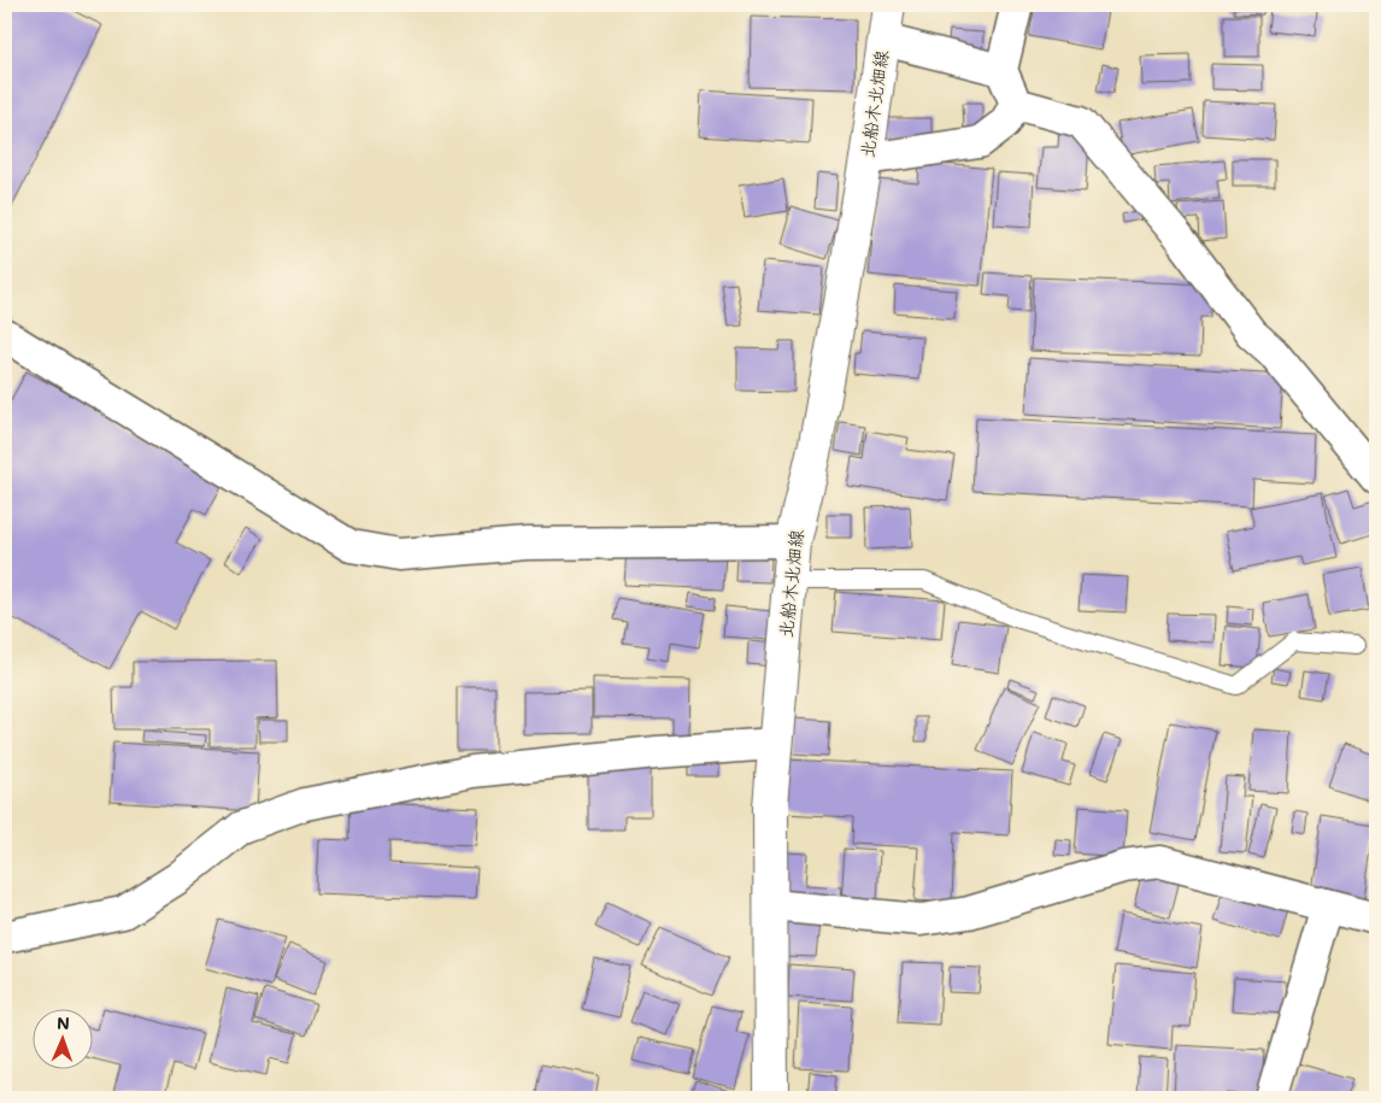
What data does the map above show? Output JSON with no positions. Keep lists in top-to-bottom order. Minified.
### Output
{"streets":{"main road":["北船木北畑線"]},"north":"top"}
